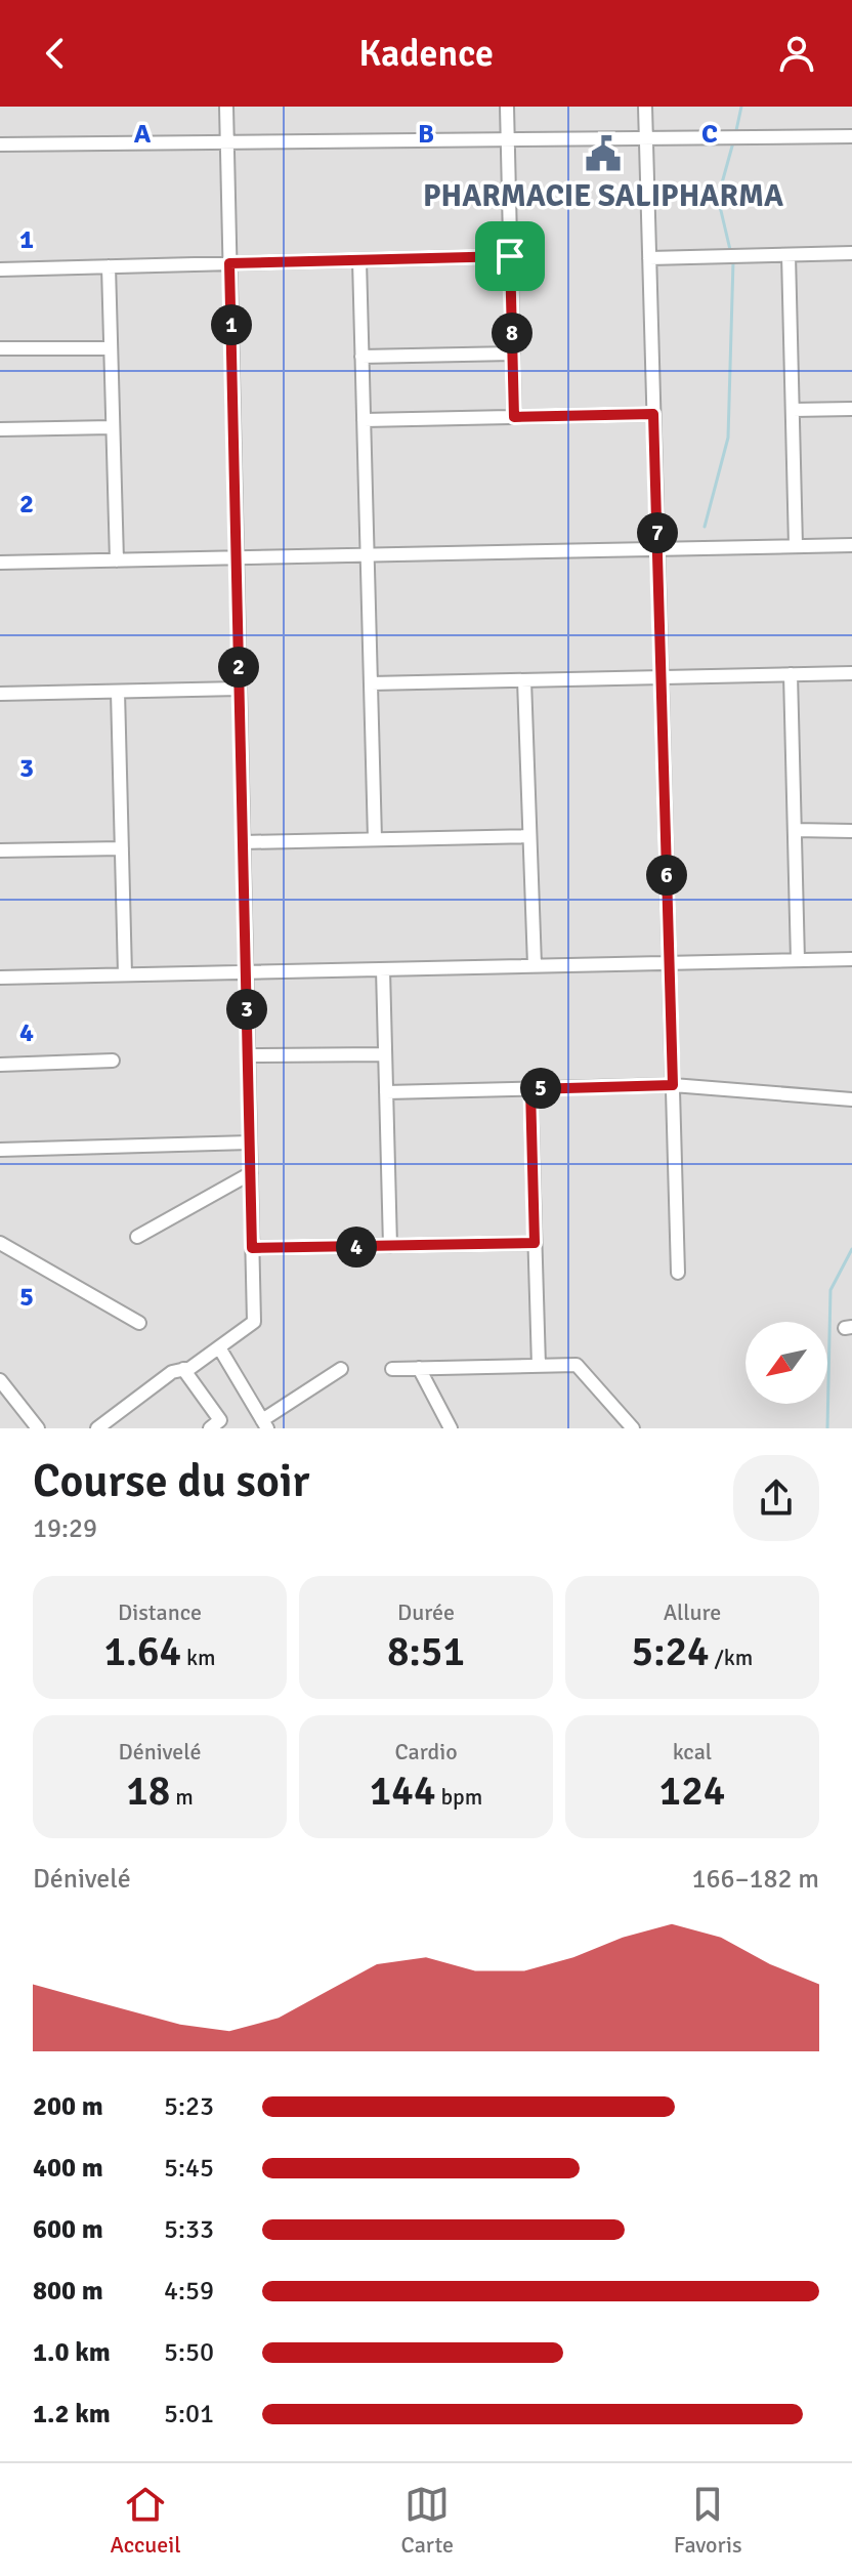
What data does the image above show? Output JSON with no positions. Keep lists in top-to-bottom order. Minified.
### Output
{"places":{"public building":["PHARMACIE SALIPHARMA"]},"north":"bottom left","page":{"header":"Kadence","pins":["1","8","7","2","6","3","5","4"],"heading":["Course du soir","19:29"],"stats":[["Distance","1.64 km"],["Durée","8:51"],["Allure","5:24 /km"],["Dénivelé","18 m"],["Cardio","144 bpm"],["kcal","124"]],"chart":["Dénivelé","166–182 m"],"list":[{"name":"200 m","note":"5:23"},{"name":"400 m","note":"5:45"},{"name":"600 m","note":"5:33"},{"name":"800 m","note":"4:59"},{"name":"1.0 km","note":"5:50"},{"name":"1.2 km","note":"5:01"}],"tabs":["Accueil","Carte","Favoris"]},"grid":{"columns":["A","B","C"],"rows":["1","2","3","4","5"]}}
